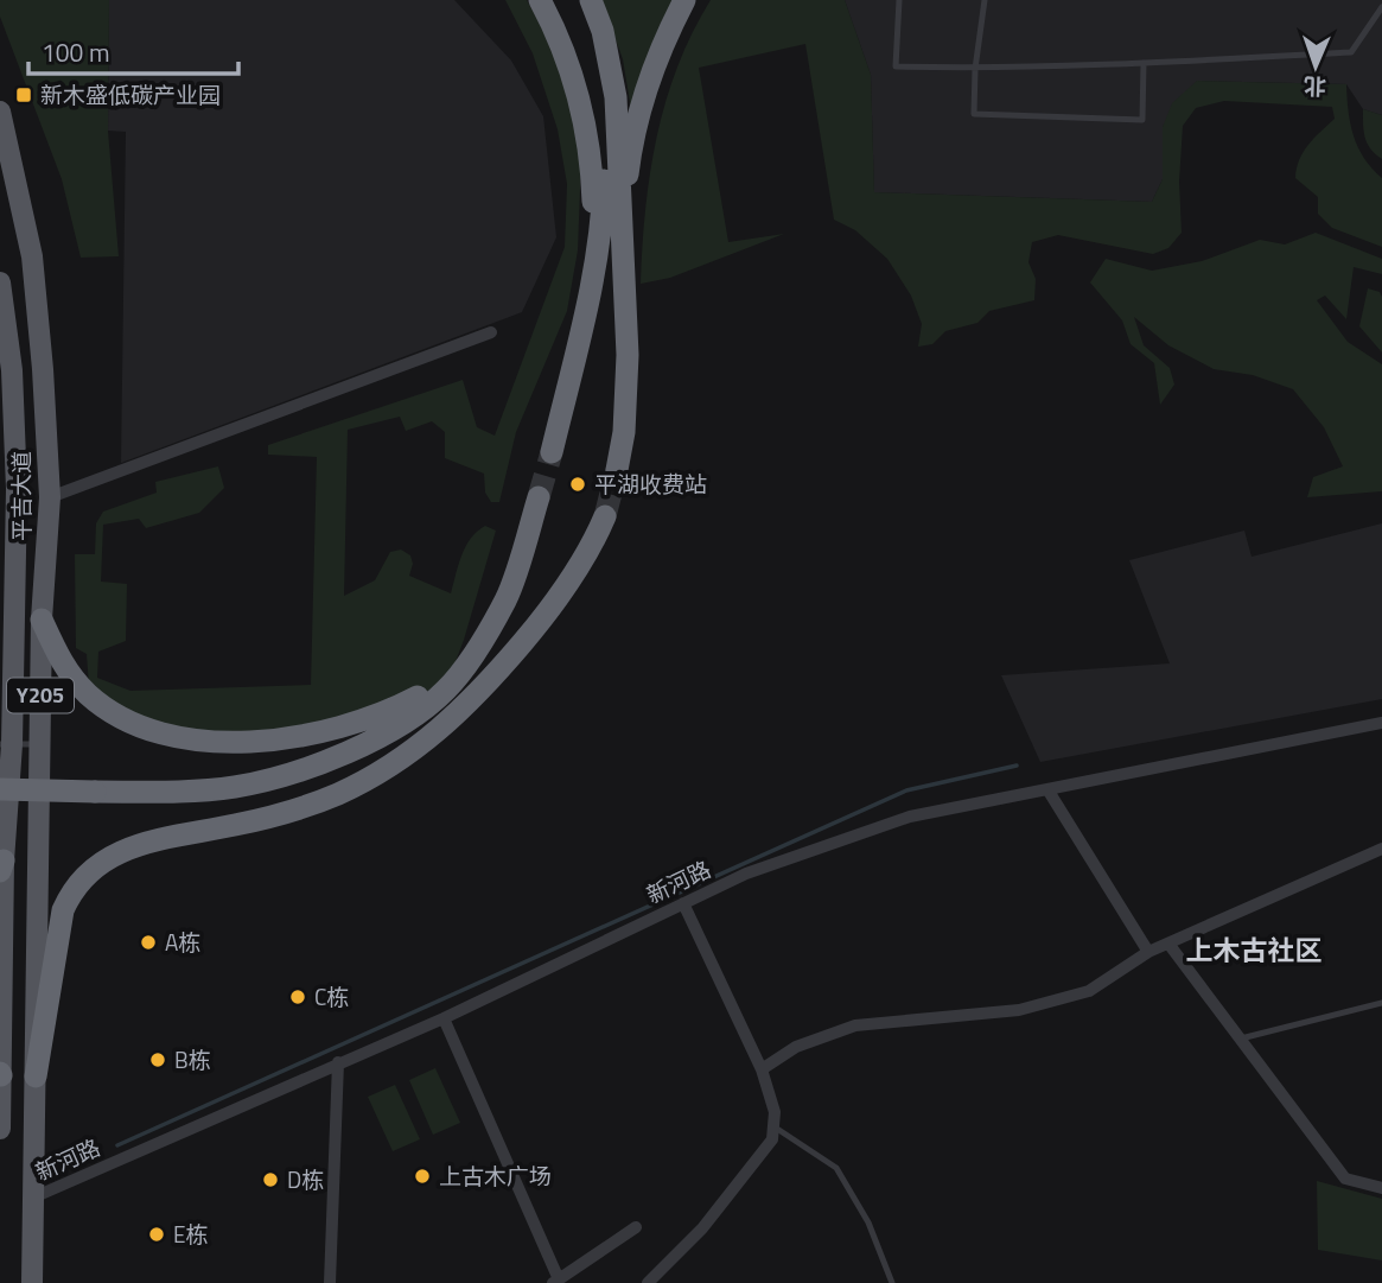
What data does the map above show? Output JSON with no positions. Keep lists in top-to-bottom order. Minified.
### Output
{"streets":{"main road":["平吉大道","Y205"],"street":["新河路"]},"crossings":[["平吉大道","新河路"]],"districts":["上木古社区"],"places":{"transit":["新木盛低碳产业园"],"other":["平湖收费站","A栋","C栋","B栋","上古木广场","D栋","E栋"]},"scale_bar":"100 m","north":"bottom"}
